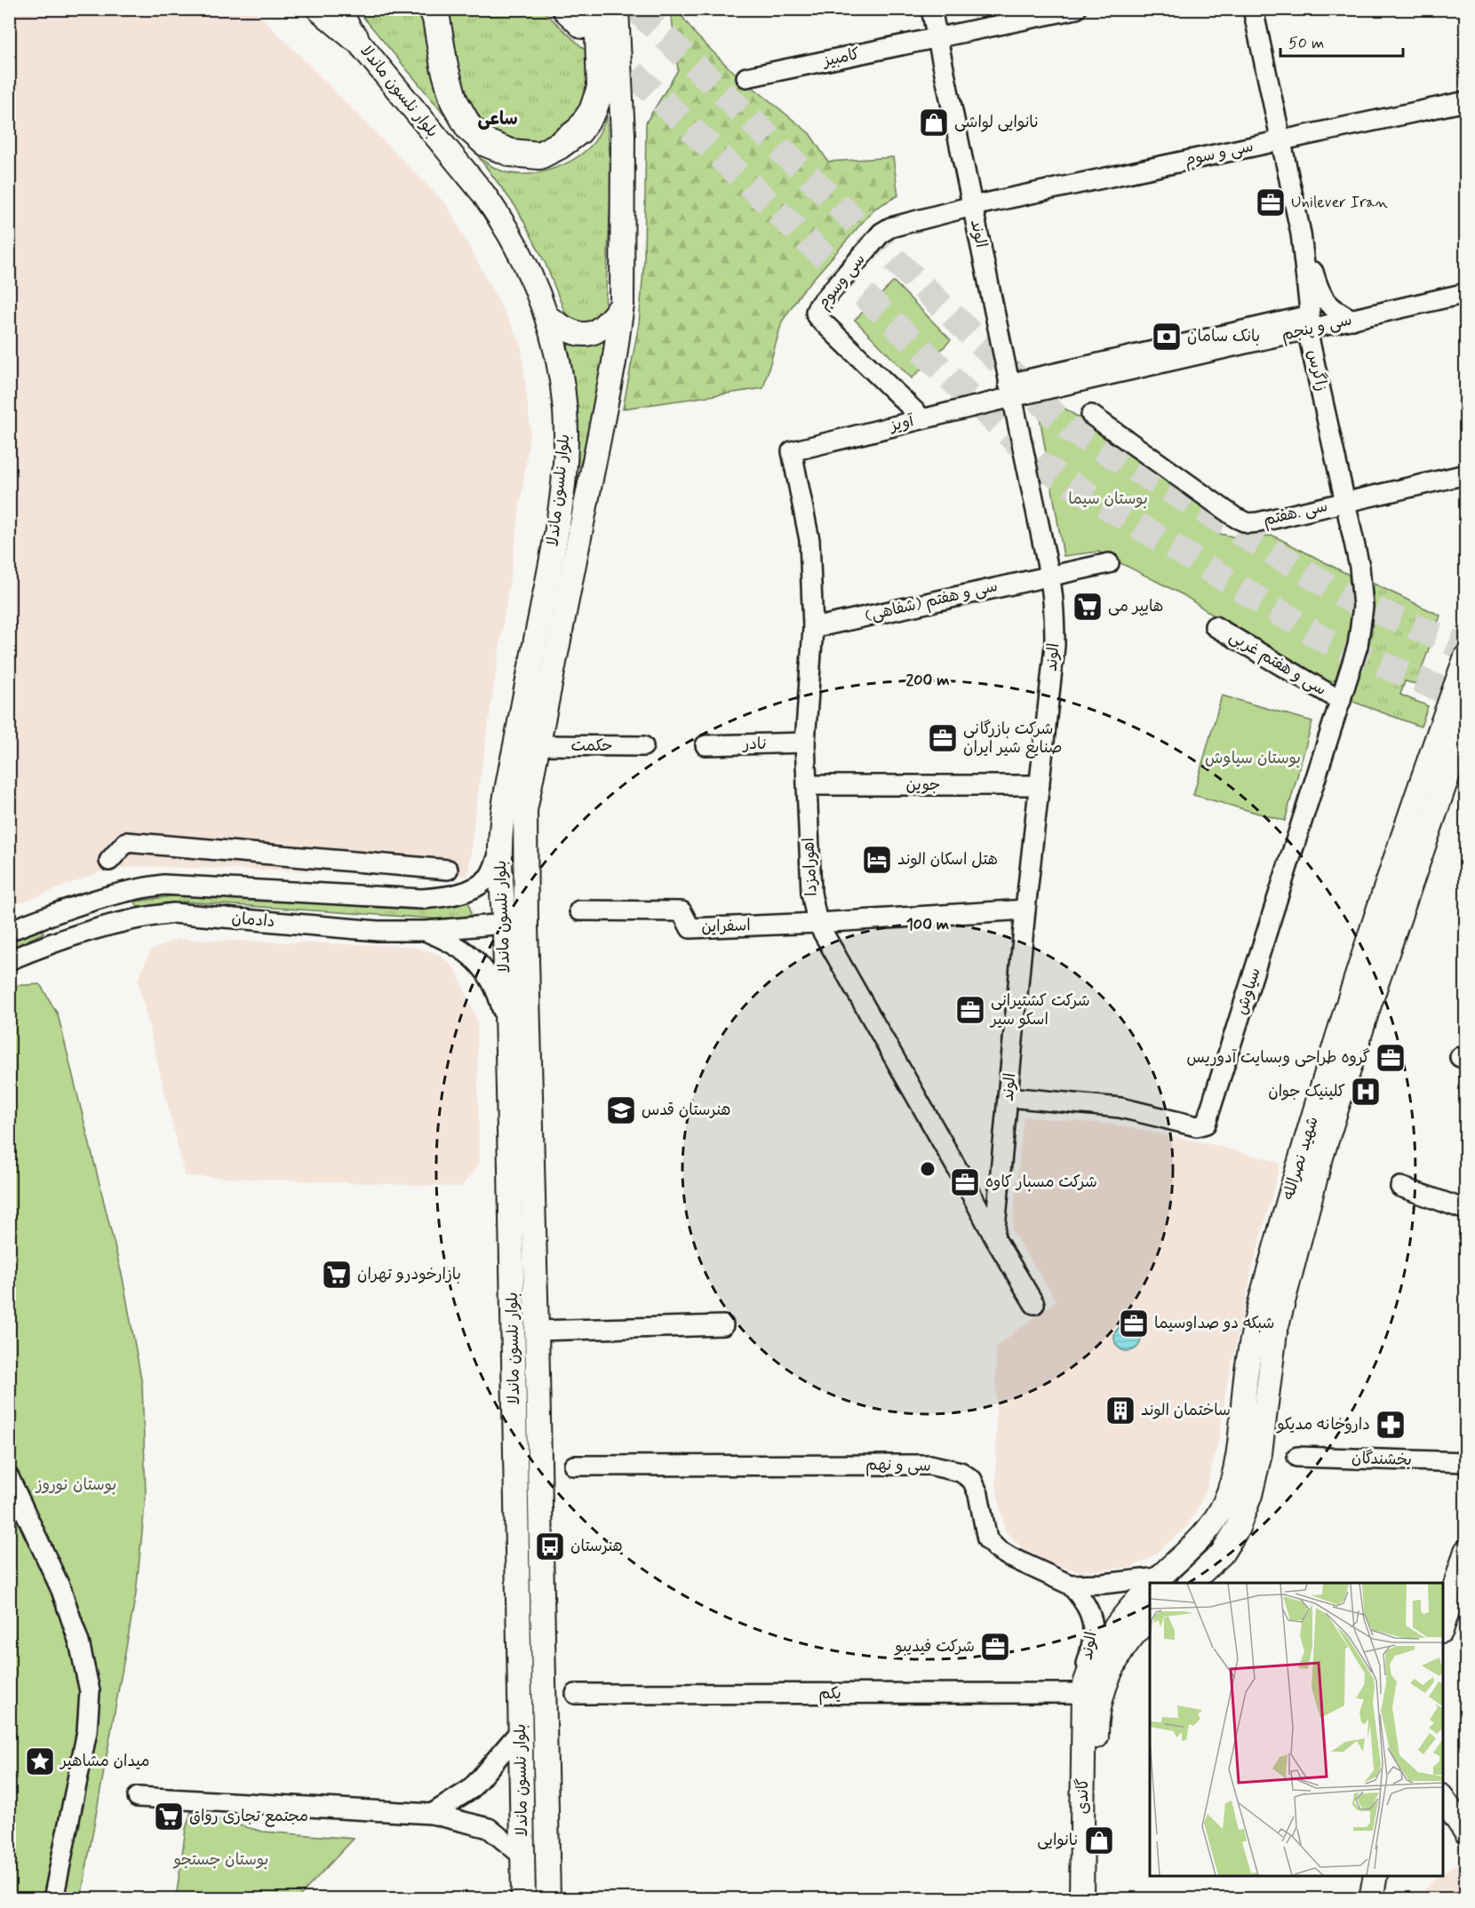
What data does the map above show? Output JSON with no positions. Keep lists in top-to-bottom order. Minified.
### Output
{"streets":{"main road":["بلوار نلسون ماندلا","شهید نصرالله","گاندی"],"street":["کامبیز","سی و سوم","الوند","سی وسوم","سی و پنجم","زاگرس","آویز","سی .هفتم","سی و هفتم (شفاهی)","سی و هفتم غربی","نادر","حکمت","جوین","اهورامزدا","دادمان","اسفراین","سیاوش","بخشندگان","سی و نهم","یکم"]},"crossings":[["کامبیز","الوند"],["بلوار نلسون ماندلا","حکمت"],["بلوار نلسون ماندلا","دادمان"],["سی و سوم","الوند"],["سی و سوم","سی وسوم"],["سی و سوم","زاگرس"],["الوند","سی وسوم"],["الوند","سی و پنجم"],["الوند","آویز"],["الوند","سی و هفتم (شفاهی)"],["الوند","جوین"],["الوند","اهورامزدا"],["الوند","سیاوش"],["الوند","شهید نصرالله"],["الوند","سی و نهم"],["الوند","یکم"],["الوند","گاندی"],["سی وسوم","آویز"],["سی و پنجم","زاگرس"],["سی و پنجم","آویز"],["زاگرس","سی .هفتم"],["زاگرس","سیاوش"],["آویز","اهورامزدا"],["سی و هفتم (شفاهی)","اهورامزدا"],["سی و هفتم غربی","سیاوش"],["نادر","اهورامزدا"],["جوین","اهورامزدا"],["اهورامزدا","اسفراین"],["شهید نصرالله","سی و نهم"],["شهید نصرالله","یکم"],["شهید نصرالله","گاندی"],["یکم","گاندی"]],"districts":["ساعی"],"parks":["بوستان سیما","بوستان سیاوش","بوستان نوروز","بوستان جستجو"],"places":{"shop":["نانوایی لواشی","نانوایی"],"office":["Unilever Iran","شرکت بازرگانی صنایع شیر ایران","شرکت کشتیرانی اسکو سیر","گروه طراحی وبسایت آدوریس","شرکت مسبار کاوه","شبکه دو صداوسیما","شرکت فیدیبو"],"bank":["بانک سامان"],"supermarket":["هایپر می","بازارخودرو تهران","مجتمع تجاری رواق"],"hotel":["هتل اسکان الوند"],"hospital":["کلینیک جوان"],"school or university":["هنرستان قدس"],"building":["ساختمان الوند"],"pharmacy":["داروخانه مدیکو"],"bus stop":["هنرستان"],"place":["میدان مشاهیر"]},"scale_bar":"50 m","rings":["200 m","100 m"]}
